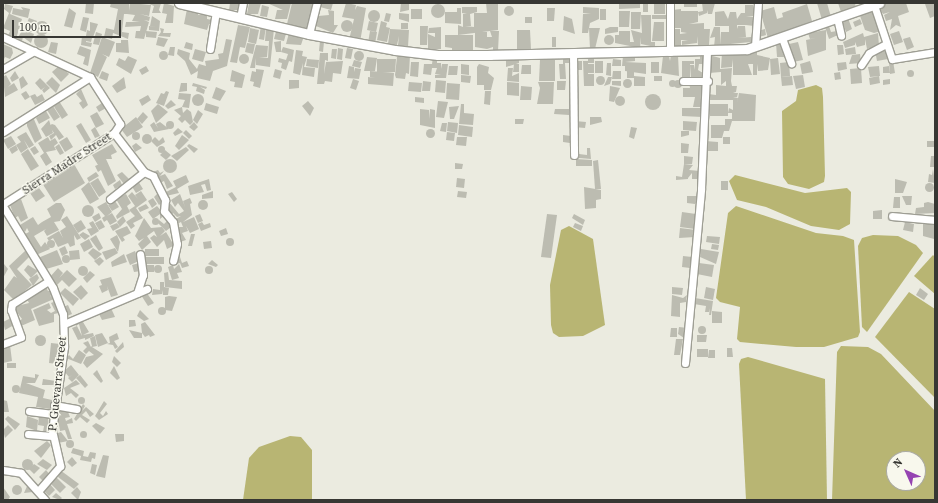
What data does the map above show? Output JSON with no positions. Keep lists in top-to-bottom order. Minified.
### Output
{"streets":{"street":["Sierra Madre Street","P. Guevarra Street"]},"crossings":[["Sierra Madre Street","P. Guevarra Street"]],"scale_bar":"100 m","north":"top left"}
